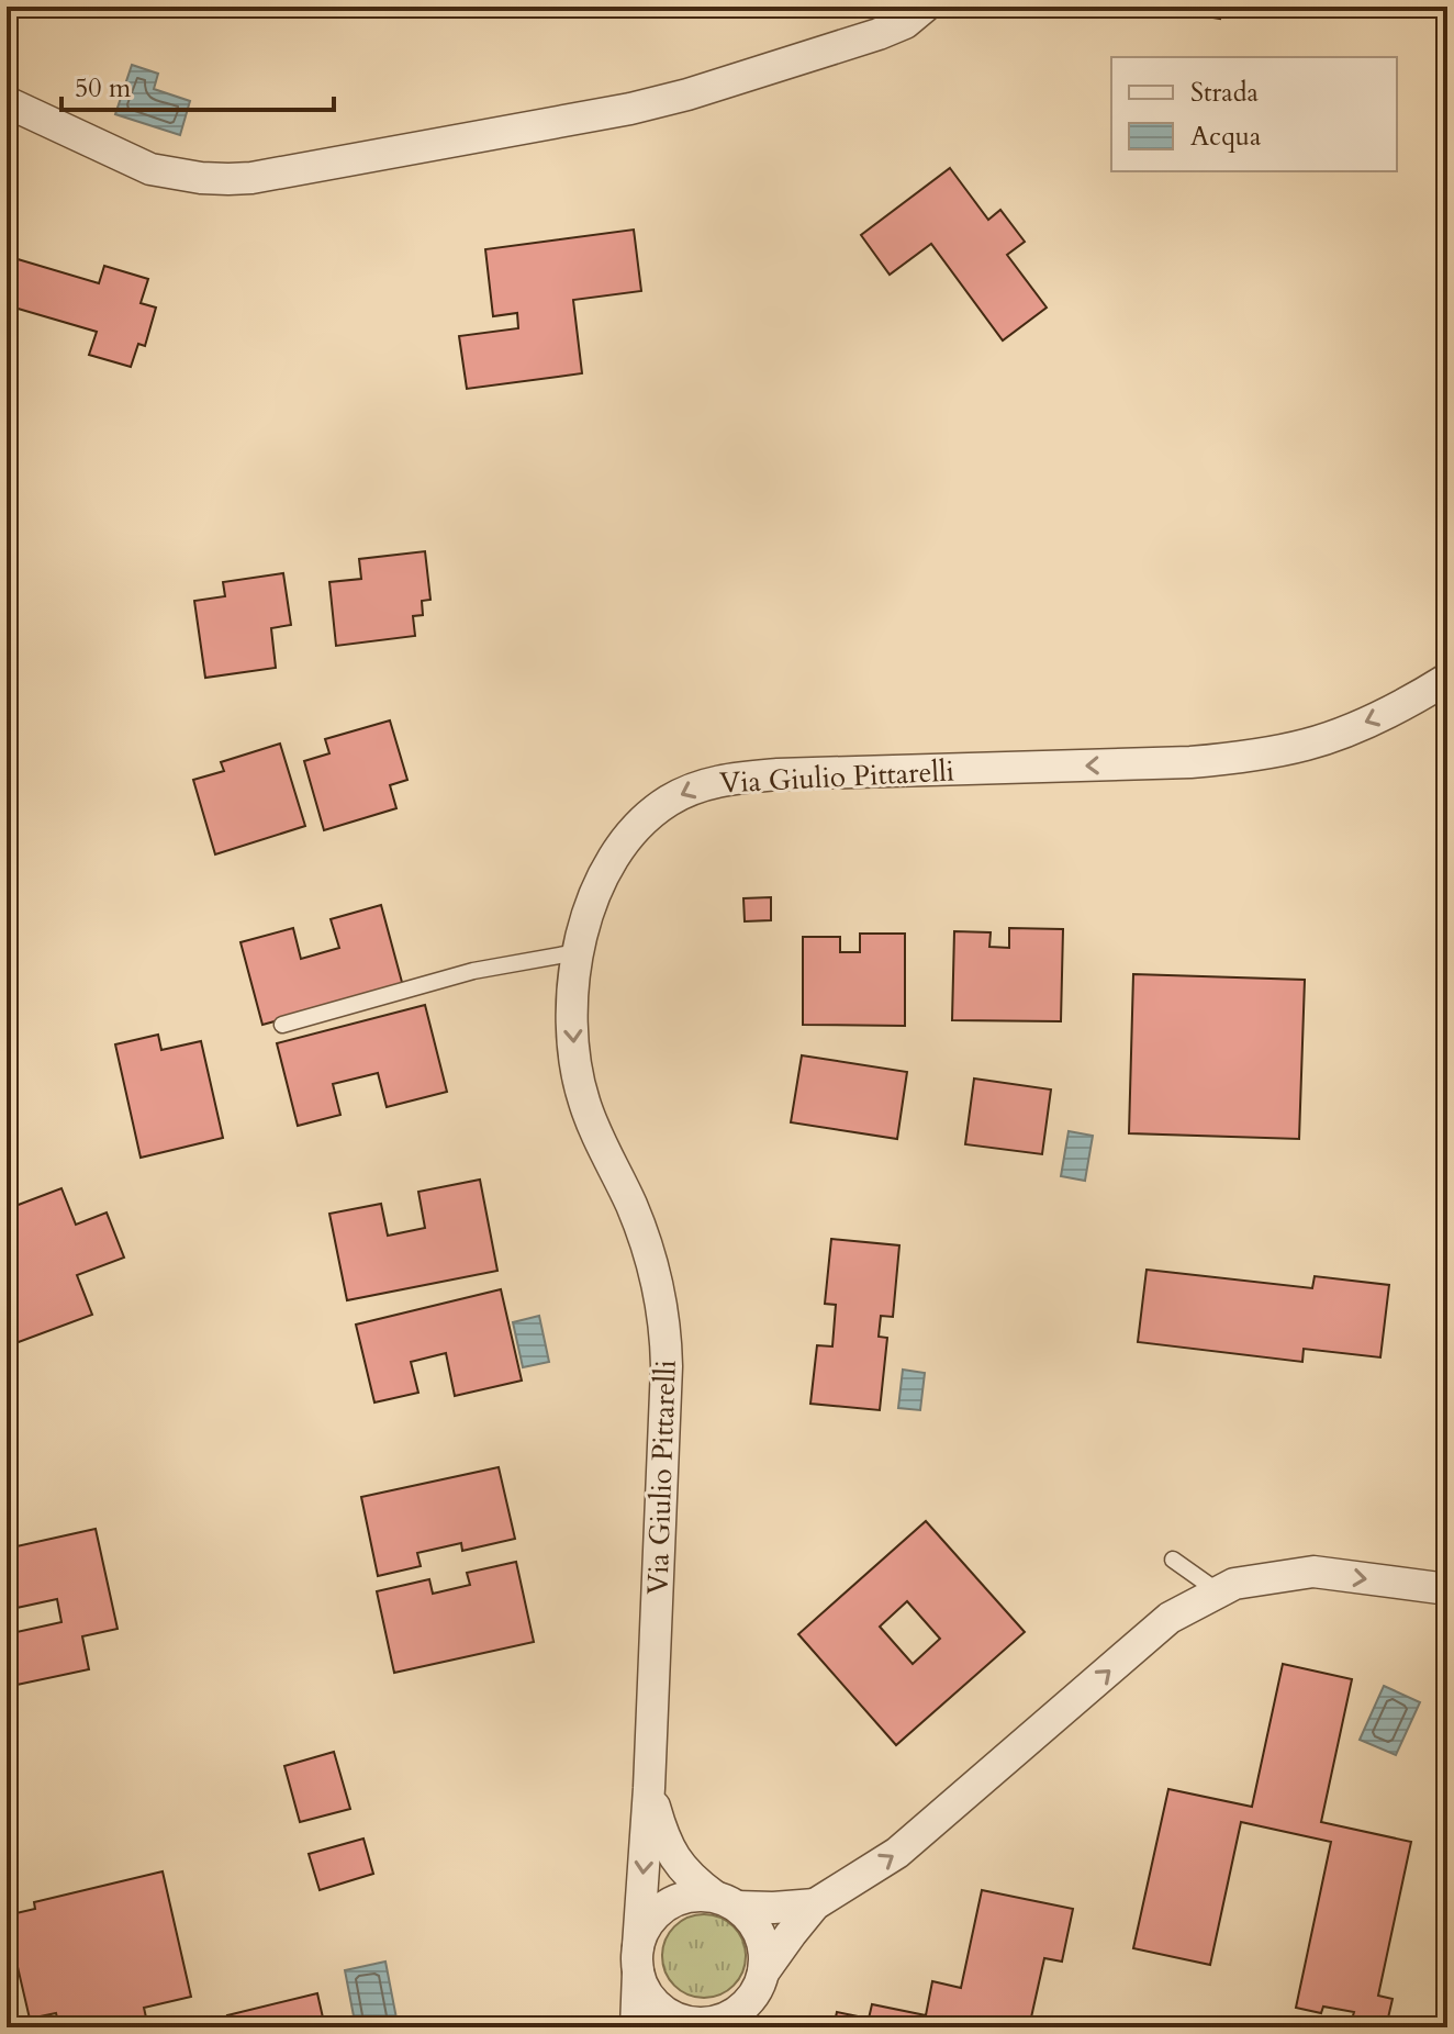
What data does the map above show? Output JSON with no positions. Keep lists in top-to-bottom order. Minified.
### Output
{"streets":{"street":["Via Giulio Pittarelli"]},"legend":["Strada","Acqua"],"scale_bar":"50 m"}
